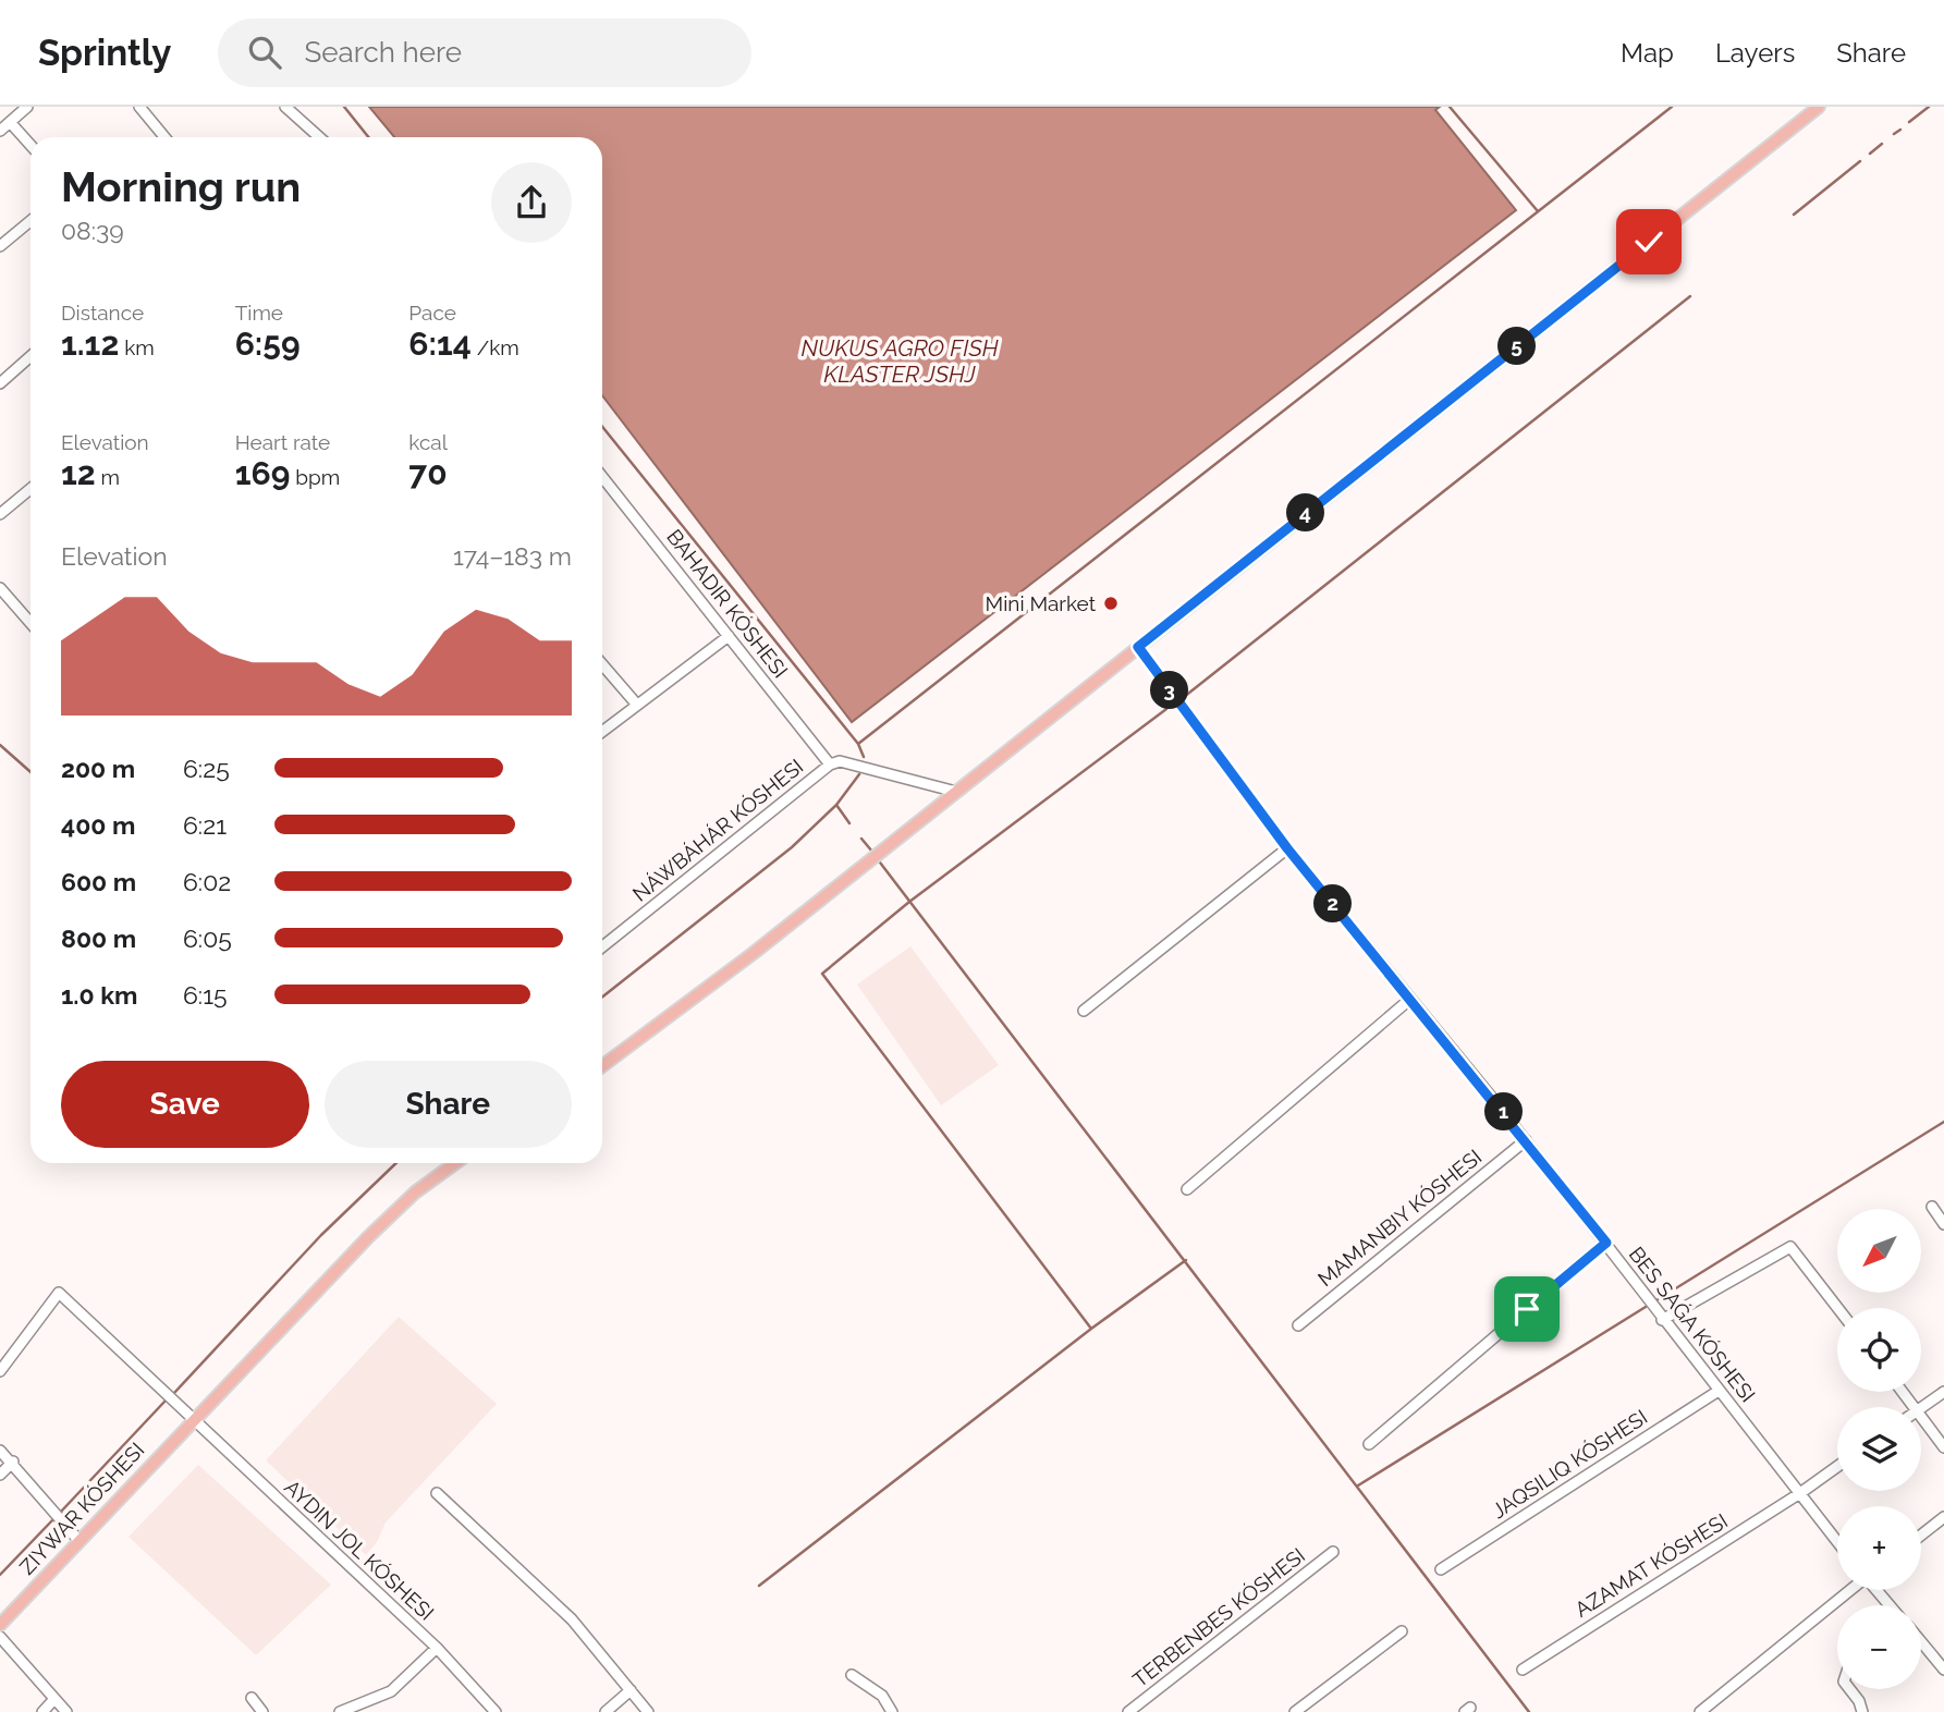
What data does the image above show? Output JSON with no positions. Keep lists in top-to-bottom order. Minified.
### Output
{"streets":{"main road":["ZIYWAR KÓSHESI"],"street":["NÁWBÁHÁR KÓSHESI","MAMANBIY KÓSHESI","BES SAǴA KÓSHESI","AZAMAT KÓSHESI","TERBENBES KÓSHESI"]},"crossings":[["MAMANBIY KÓSHESI","BES SAǴA KÓSHESI"],["BES SAǴA KÓSHESI","AZAMAT KÓSHESI"]],"water":["NUKUS AGRO FISH KLASTER JSHJ"],"places":["Mini Market"],"north":"bottom left","page":{"header":"Sprintly","search":"Search here","nav":["Map","Layers","Share"],"heading":["Morning run","08:39"],"stats":[["Distance","1.12 km"],["Time","6:59"],["Pace","6:14 /km"],["Elevation","12 m"],["Heart rate","169 bpm"],["kcal","70"]],"pins":["5","4","3","2","1"],"chart":["Elevation","174–183 m"],"list":[{"name":"200 m","note":"6:25"},{"name":"400 m","note":"6:21"},{"name":"600 m","note":"6:02"},{"name":"800 m","note":"6:05"},{"name":"1.0 km","note":"6:15"}],"buttons":["Save","Share"],"map_buttons":["+","−"]}}
